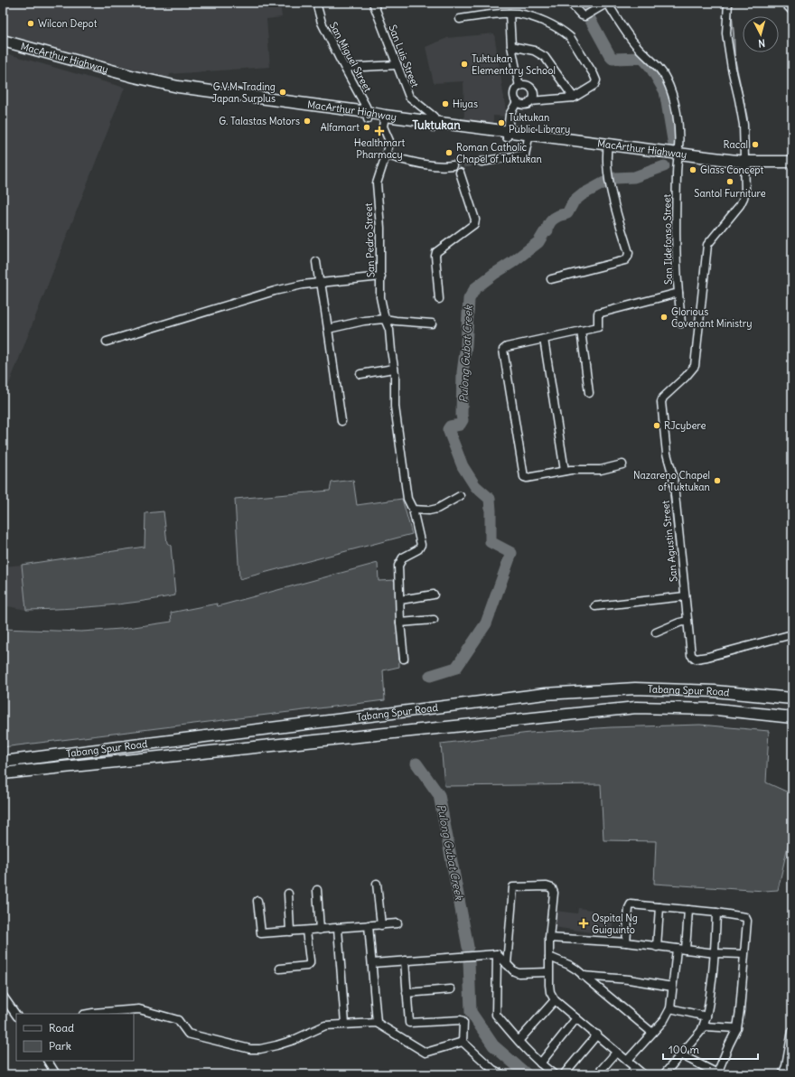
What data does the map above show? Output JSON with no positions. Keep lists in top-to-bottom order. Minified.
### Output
{"streets":{"highway":["MacArthur Highway","Tabang Spur Road"],"street":["San Luis Street","San Miguel Street","San Ildefonso Street","San Pedro Street","San Agustin Street"]},"crossings":[["San Luis Street","MacArthur Highway"],["San Miguel Street","MacArthur Highway"],["MacArthur Highway","San Ildefonso Street"],["MacArthur Highway","San Pedro Street"],["MacArthur Highway","San Agustin Street"]],"districts":["Tuktukan"],"water":["Pulong Gubat Creek"],"places":{"other":["Wilcon Depot","Tuktukan Elementary School","G.V.M. Trading Japan Surplus","Hiyas","G. Talastas Motors","Tuktukan Public Library","Alfamart","Racal","Roman Catholic Chapel of Tuktukan","Glass Concept","Santol Furniture","Glorious Covenant Ministry","RJcybere","Nazareno Chapel of Tuktukan"],"health":["Healthmart Pharmacy","Ospital Ng Guiguinto"]},"legend":["Road","Park"],"scale_bar":"100 m","north":"bottom"}
